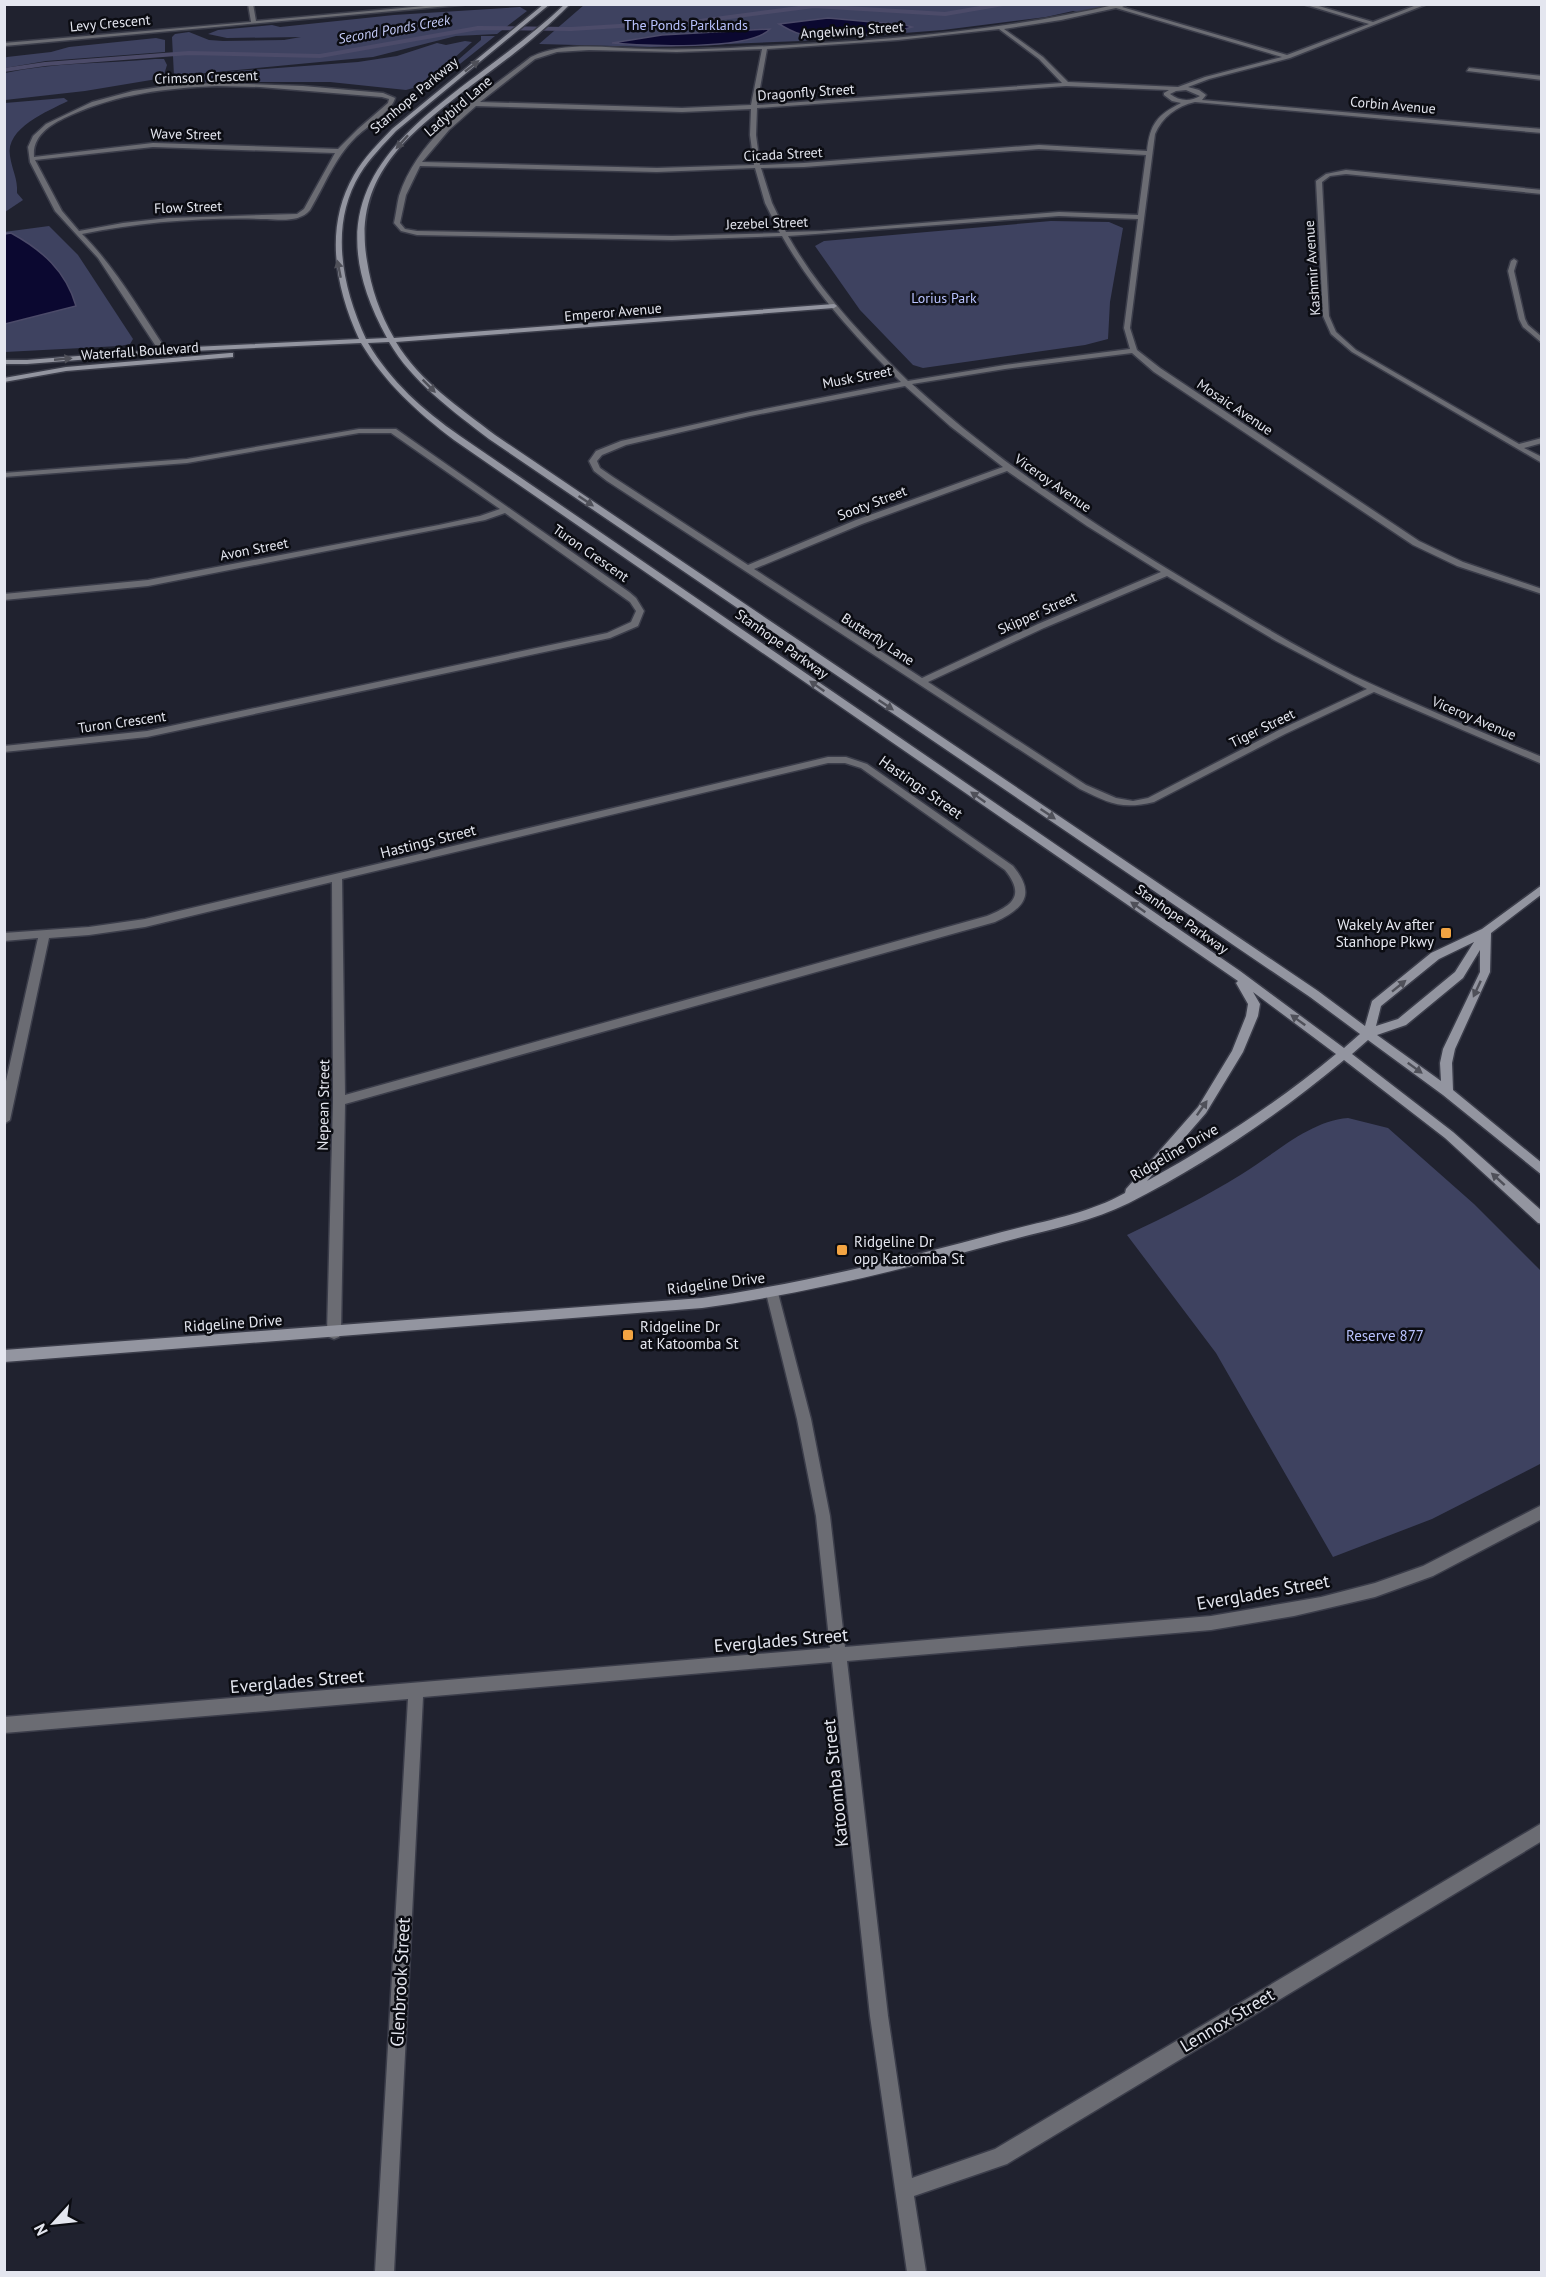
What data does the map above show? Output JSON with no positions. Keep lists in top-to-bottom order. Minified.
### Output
{"streets":{"main road":["Stanhope Parkway","Emperor Avenue","Waterfall Boulevard","Ridgeline Drive"],"street":["Levy Crescent","Angelwing Street","Crimson Crescent","Dragonfly Street","Corbin Avenue","Ladybird Lane","Wave Street","Cicada Street","Flow Street","Jezebel Street","Kashmir Avenue","Musk Street","Mosaic Avenue","Viceroy Avenue","Sooty Street","Avon Street","Turon Crescent","Skipper Street","Butterfly Lane","Tiger Street","Hastings Street","Nepean Street","Everglades Street","Katoomba Street","Glenbrook Street","Lennox Street"]},"crossings":[["Angelwing Street","Ladybird Lane"],["Angelwing Street","Viceroy Avenue"],["Crimson Crescent","Wave Street"],["Crimson Crescent","Flow Street"],["Dragonfly Street","Corbin Avenue"],["Dragonfly Street","Ladybird Lane"],["Dragonfly Street","Viceroy Avenue"],["Stanhope Parkway","Emperor Avenue"],["Stanhope Parkway","Waterfall Boulevard"],["Stanhope Parkway","Ridgeline Drive"],["Ladybird Lane","Cicada Street"],["Ladybird Lane","Jezebel Street"],["Wave Street","Flow Street"],["Cicada Street","Viceroy Avenue"],["Jezebel Street","Viceroy Avenue"],["Emperor Avenue","Waterfall Boulevard"],["Emperor Avenue","Viceroy Avenue"],["Musk Street","Mosaic Avenue"],["Musk Street","Viceroy Avenue"],["Musk Street","Butterfly Lane"],["Viceroy Avenue","Sooty Street"],["Viceroy Avenue","Skipper Street"],["Viceroy Avenue","Tiger Street"],["Sooty Street","Butterfly Lane"],["Avon Street","Turon Crescent"],["Skipper Street","Butterfly Lane"],["Butterfly Lane","Tiger Street"],["Hastings Street","Nepean Street"],["Nepean Street","Ridgeline Drive"],["Ridgeline Drive","Katoomba Street"],["Everglades Street","Katoomba Street"],["Everglades Street","Glenbrook Street"],["Katoomba Street","Lennox Street"]],"water":["Second Ponds Creek"],"parks":["The Ponds Parklands","Lorius Park","Reserve 877"],"places":{"transit":["Wakely Av after Stanhope Pkwy","Ridgeline Dr opp Katoomba St","Ridgeline Dr at Katoomba St"]},"north":"bottom left"}
